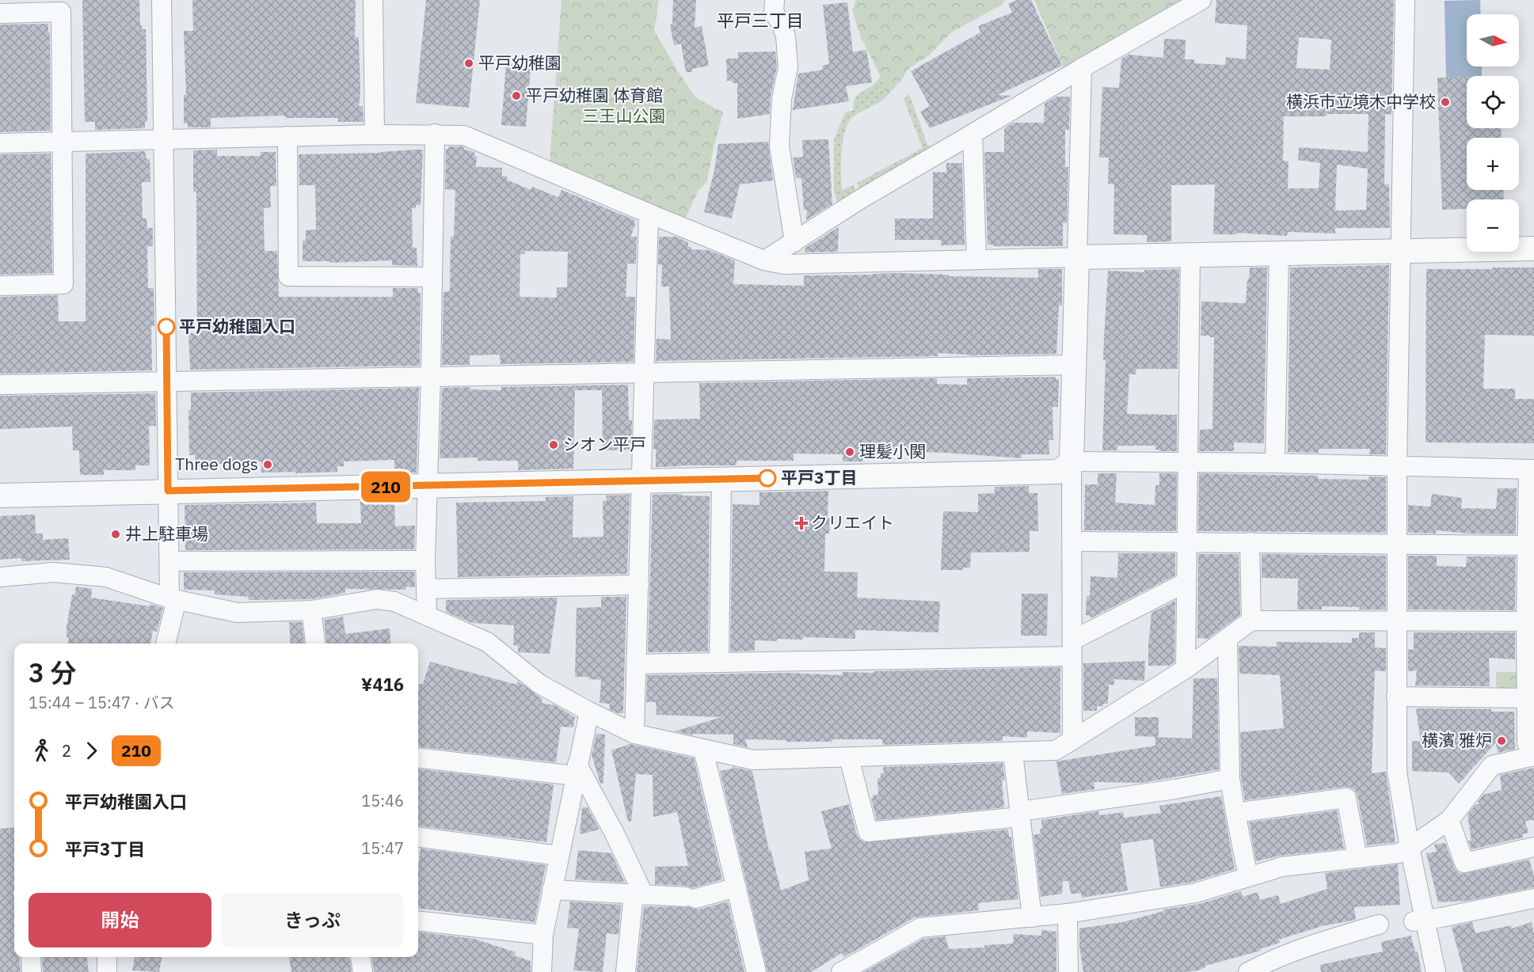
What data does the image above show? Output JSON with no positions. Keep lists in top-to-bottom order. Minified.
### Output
{"districts":["平戸三丁目"],"parks":["三王山公園"],"places":{"other":["平戸幼稚園","平戸幼稚園 体育館","横浜市立境木中学校","平戸幼稚園入口","シオン平戸","理髪小関","Three dogs","平戸3丁目","井上駐車場","横濱 雅炉"],"health":["クリエイト"]},"lines":["bus line 210"],"north":"right","page":{"on_map":"210","map_buttons":["+","−"],"heading":["3 分","15:44 – 15:47 · バス","¥416"],"legs":["2","210"],"list":[{"name":"平戸幼稚園入口","value":"15:46"},{"name":"平戸3丁目","value":"15:47"}],"buttons":["開始","きっぷ"]}}
